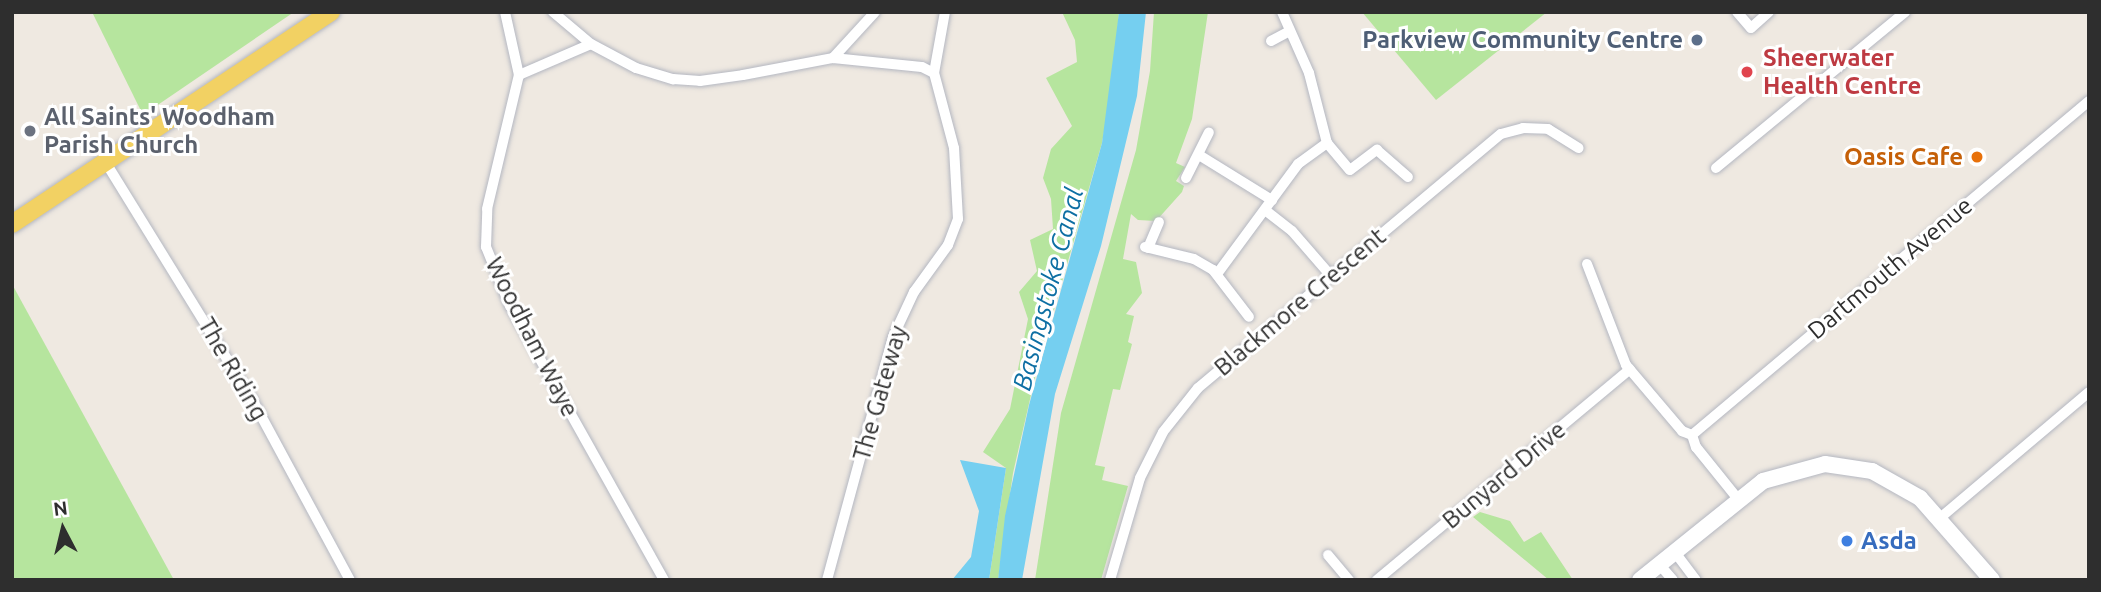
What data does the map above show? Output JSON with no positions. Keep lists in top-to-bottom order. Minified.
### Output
{"streets":{"street":["Dartmouth Avenue","Blackmore Crescent","Woodham Waye","The Riding","The Gateway","Bunyard Drive"]},"water":["Basingstoke Canal"],"places":["Parkview Community Centre","Sheerwater Health Centre","All Saints' Woodham Parish Church","Oasis Cafe","Asda"],"north":"top"}
